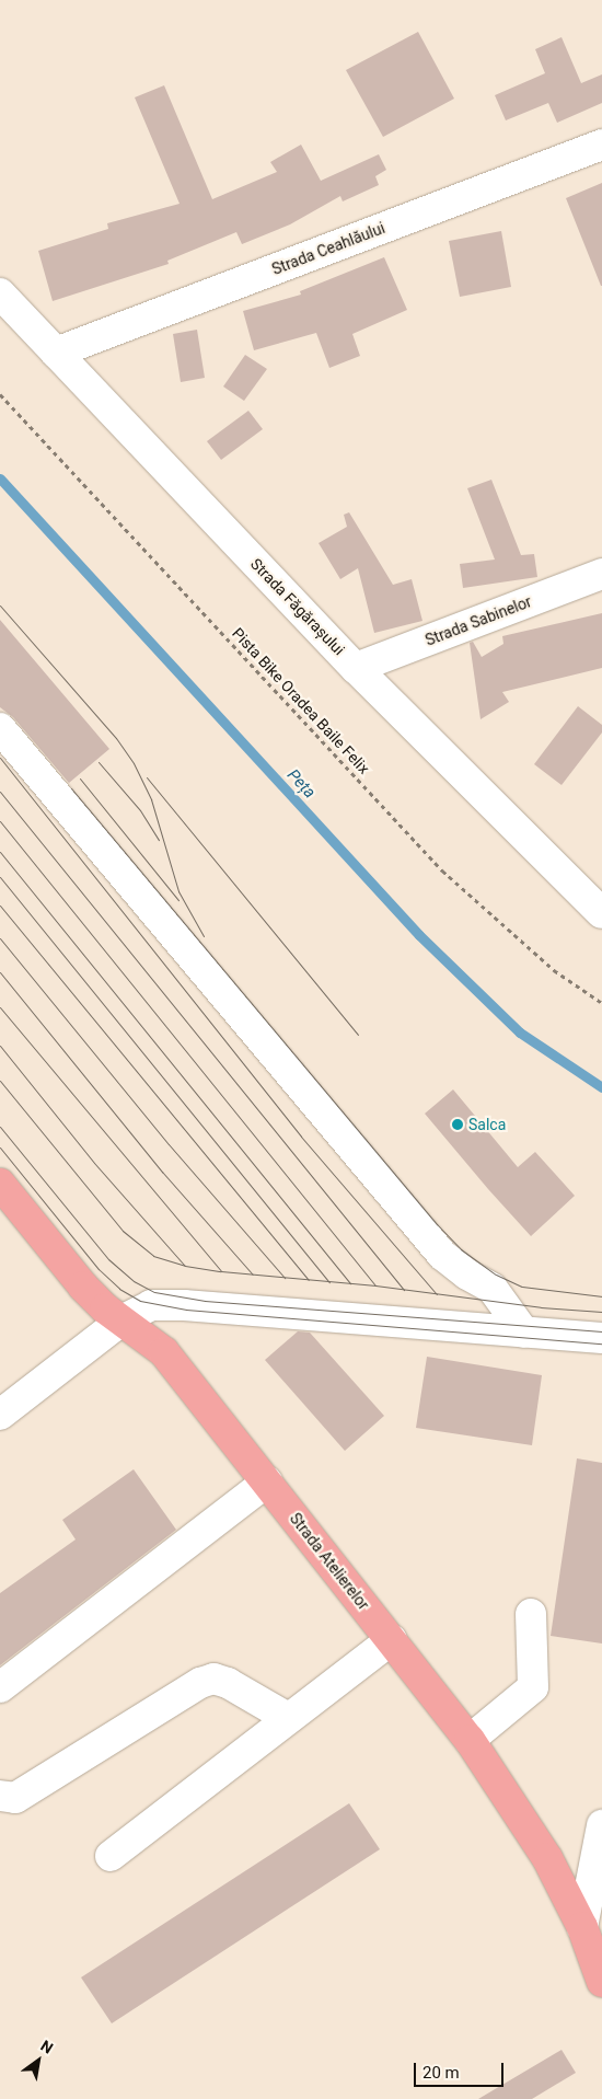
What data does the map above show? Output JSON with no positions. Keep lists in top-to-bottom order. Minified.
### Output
{"streets":{"main road":["Strada Atelierelor"],"street":["Strada Ceahlăului","Strada Făgărașului","Strada Sabinelor"],"path":["Pista Bike Oradea Baile Felix"]},"crossings":[["Strada Ceahlăului","Strada Făgărașului"],["Strada Făgărașului","Strada Sabinelor"]],"water":["Peța"],"places":["Salca"],"scale_bar":"20 m","north":"top right"}
